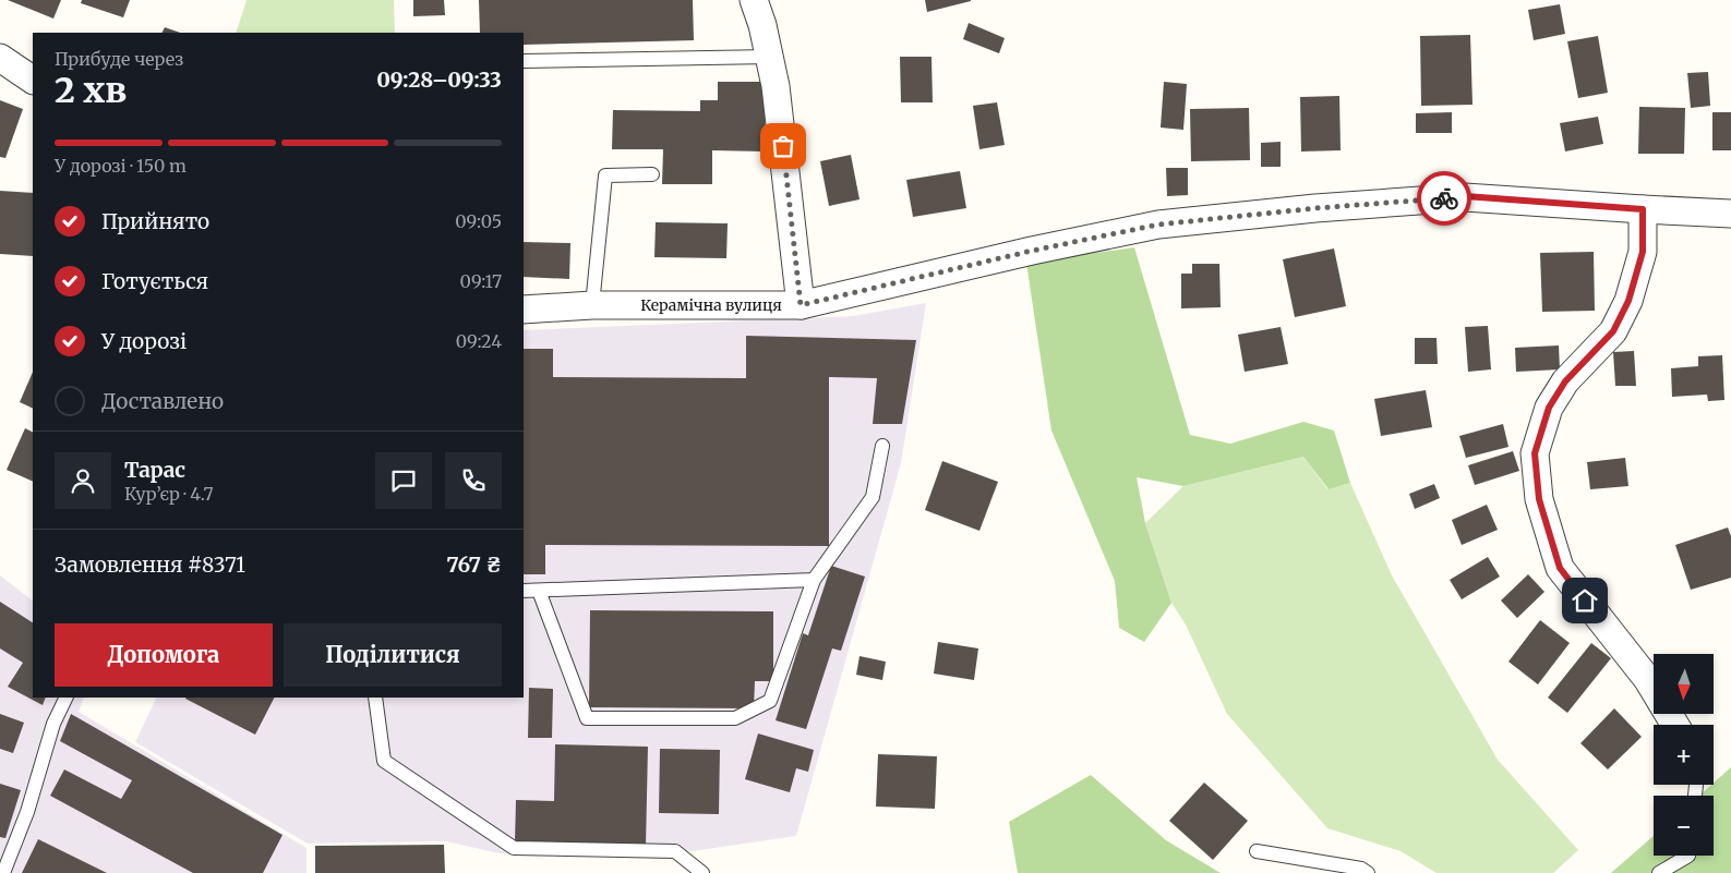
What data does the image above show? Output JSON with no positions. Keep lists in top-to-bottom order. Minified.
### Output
{"streets":{"street":["Керамічна вулиця"]},"north":"bottom","page":{"heading":["2 хв","Прибуде через","09:28–09:33"],"panel":["Тарас","Кур’єр · 4.7","Замовлення #8371","767 ₴"],"bar":"У дорозі · 150 m","list":[["Прийнято","09:05"],["Готується","09:17"],["У дорозі","09:24"],"Доставлено"],"buttons":["Допомога","Поділитися"],"map_buttons":["+","−"]}}
